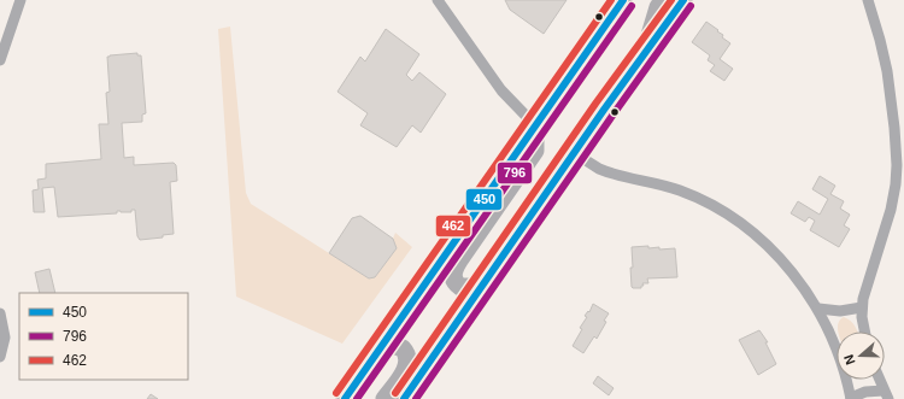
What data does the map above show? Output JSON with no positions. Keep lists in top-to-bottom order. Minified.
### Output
{"lines":["transit line 450","transit line 462","transit line 796"],"legend":["450","796","462"],"north":"left"}
